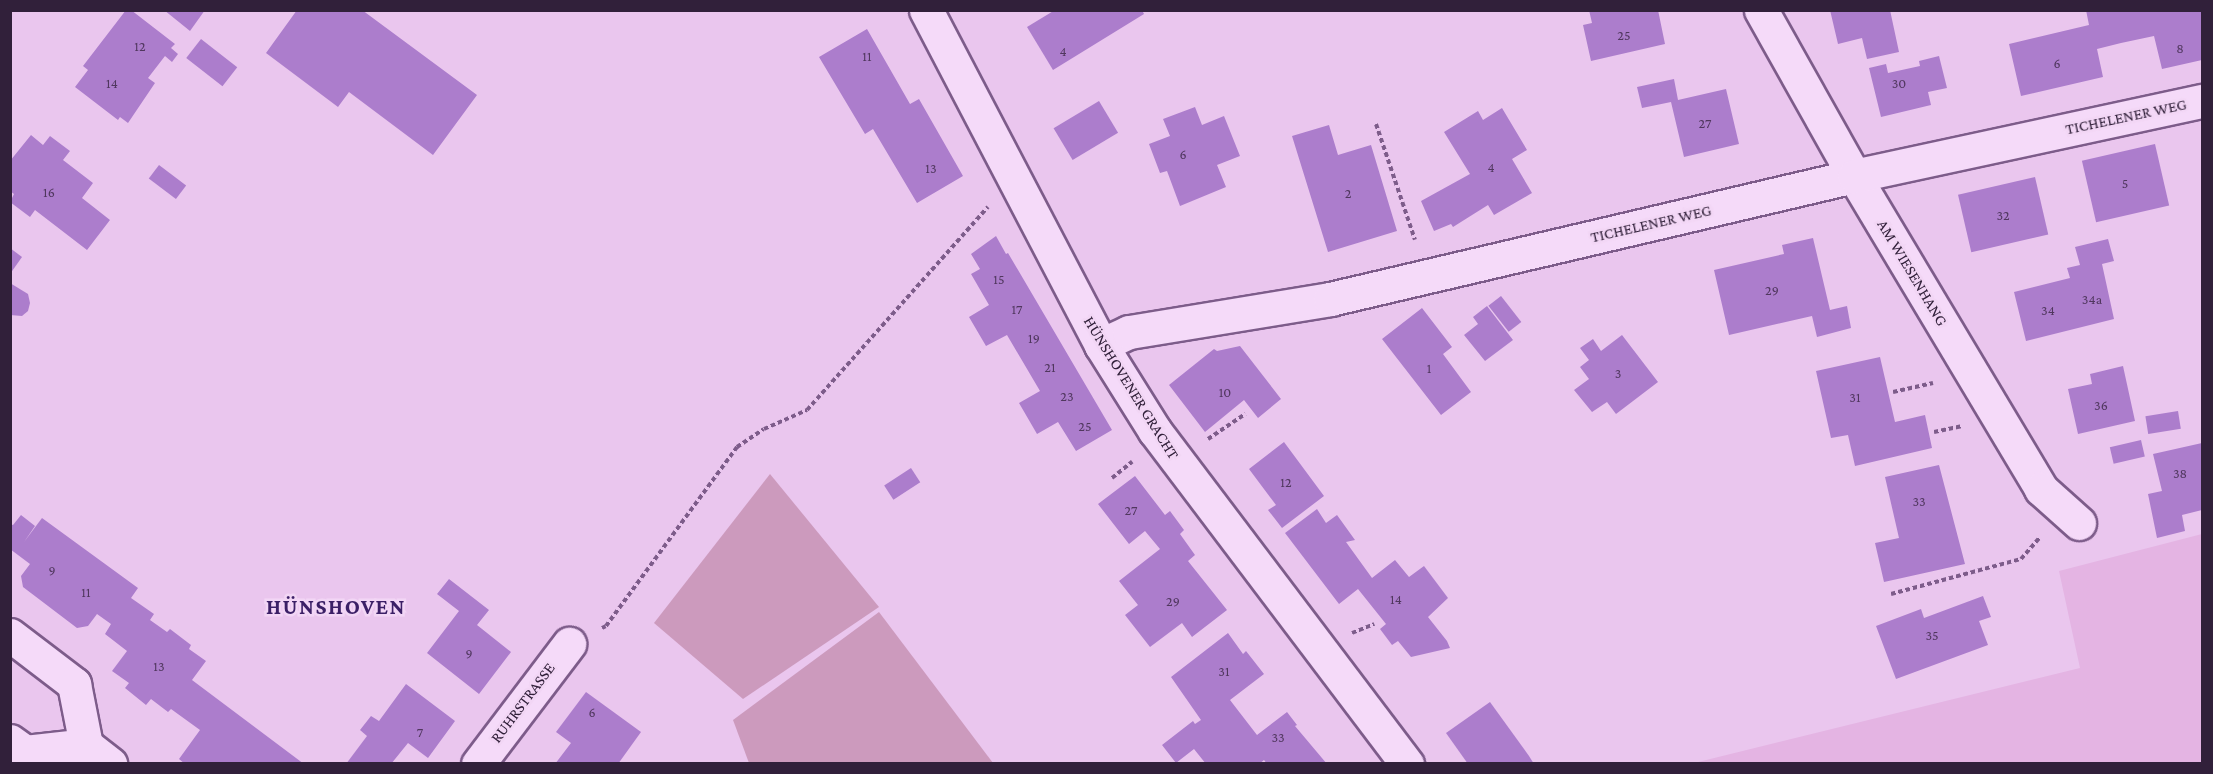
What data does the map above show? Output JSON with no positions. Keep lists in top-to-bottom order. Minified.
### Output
{"streets":{"street":["TICHELENER WEG","AM WIESENHANG","HÜNSHOVENER GRACHT","RUHRSTRASSE"]},"crossings":[["TICHELENER WEG","AM WIESENHANG"],["TICHELENER WEG","HÜNSHOVENER GRACHT"]],"districts":["HÜNSHOVEN"],"house_numbers":["25","12","8","4","11","6","14","30","27","6","4","13","5","16","2","32","15","29","34a","17","34","19","21","1","3","10","23","31","36","25","38","12","33","27","9","11","14","29","35","9","13","31","6","7","33"]}
